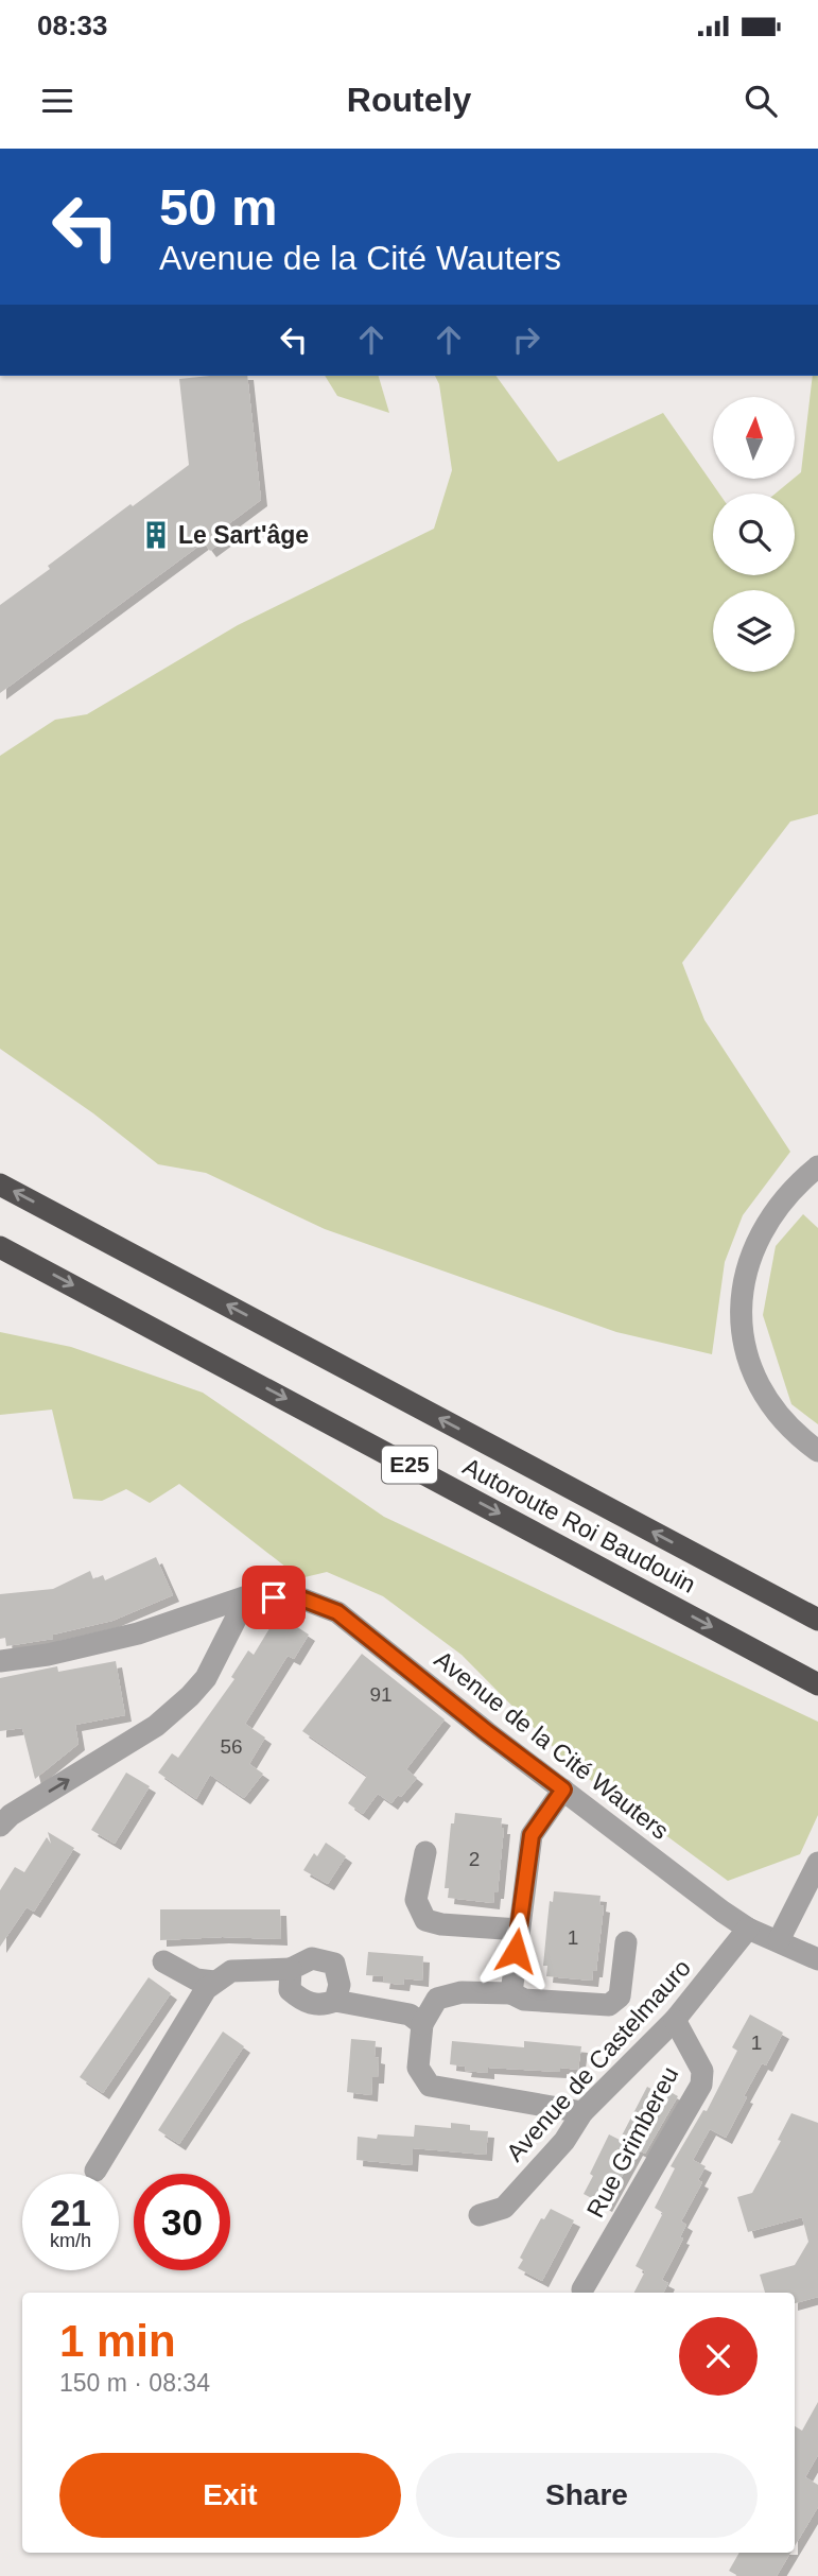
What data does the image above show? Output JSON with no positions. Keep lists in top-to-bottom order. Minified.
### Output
{"streets":{"highway":["E25","Autoroute Roi Baudouin"],"street":["Avenue de la Cité Wauters","Avenue de Castelmauro","Rue Grimbereu"]},"crossings":[["Avenue de la Cité Wauters","Avenue de Castelmauro"],["Avenue de Castelmauro","Rue Grimbereu"]],"places":{"building":["Le Sart'âge"]},"house_numbers":["91","56","2","1","1"],"north":"top","page":{"status":"08:33","header":"Routely","turn":["50 m","Avenue de la Cité Wauters"],"speed":"21 km/h","limit":"30","heading":["1 min","150 m · 08:34"],"buttons":["Exit","Share"]}}
